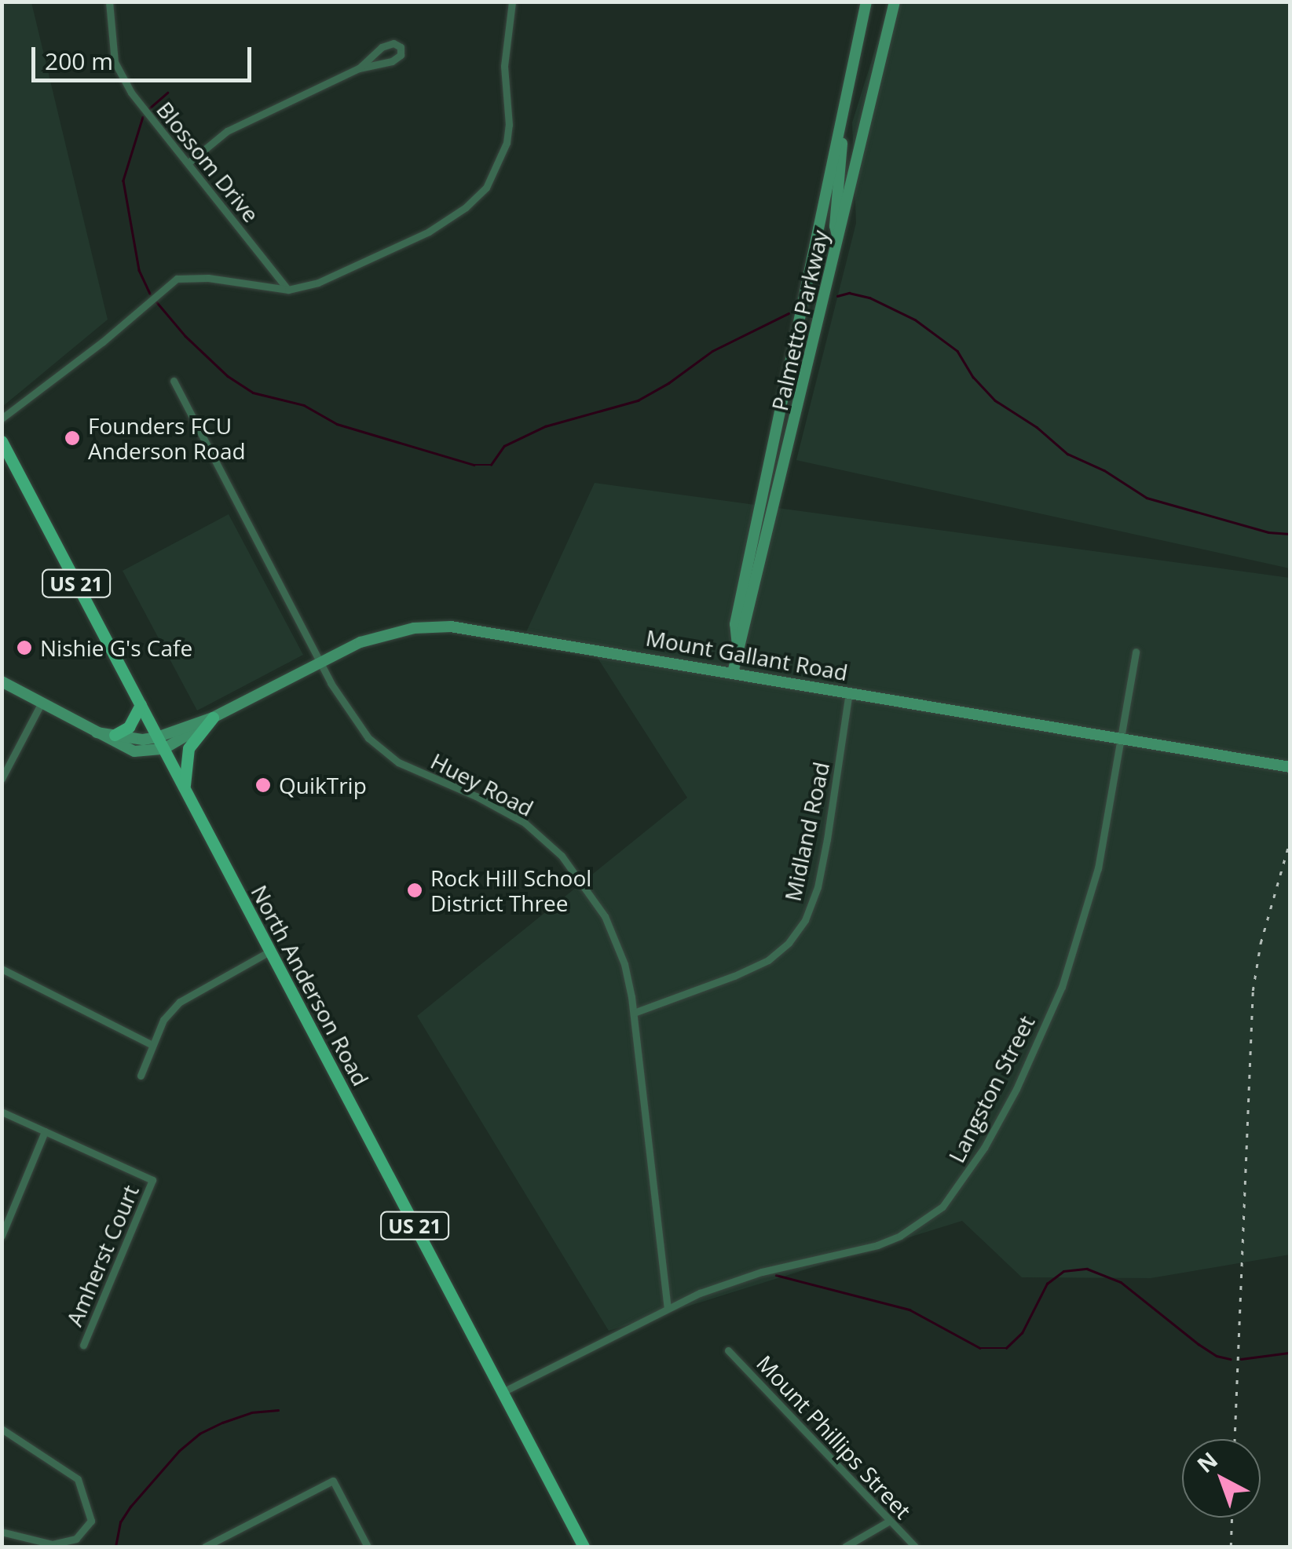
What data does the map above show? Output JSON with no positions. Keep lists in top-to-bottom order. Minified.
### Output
{"streets":{"main road":["US 21","North Anderson Road"],"street":["Blossom Drive","Palmetto Parkway","Mount Gallant Road","Huey Road","Midland Road","Langston Street","Amherst Court","Mount Phillips Street"]},"crossings":[["Palmetto Parkway","Mount Gallant Road"],["Mount Gallant Road","Huey Road"],["Mount Gallant Road","Midland Road"],["Mount Gallant Road","North Anderson Road"],["Mount Gallant Road","Langston Street"],["Huey Road","Midland Road"],["Huey Road","Langston Street"],["North Anderson Road","Langston Street"]],"places":["Founders FCU Anderson Road","Nishie G's Cafe","QuikTrip","Rock Hill School District Three"],"scale_bar":"200 m","north":"top left"}
